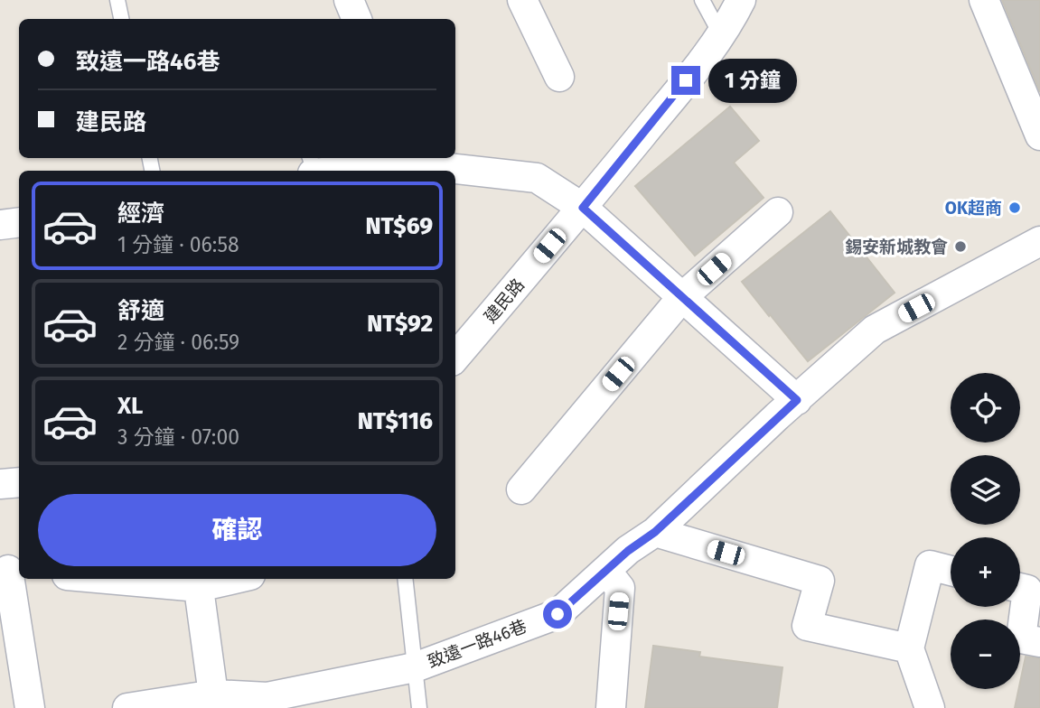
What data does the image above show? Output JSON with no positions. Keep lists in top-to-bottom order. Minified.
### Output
{"streets":{"street":["建民路","致遠一路46巷"]},"places":["OK超商","錫安新城教會"],"page":{"banner":["致遠一路46巷","建民路"],"bubble":"1 分鐘","list":[{"name":"經濟","note":"1 分鐘 · 06:58","value":"NT$69"},{"name":"舒適","note":"2 分鐘 · 06:59","value":"NT$92"},{"name":"XL","note":"3 分鐘 · 07:00","value":"NT$116"}],"map_buttons":["+","−"],"buttons":"確認"}}
